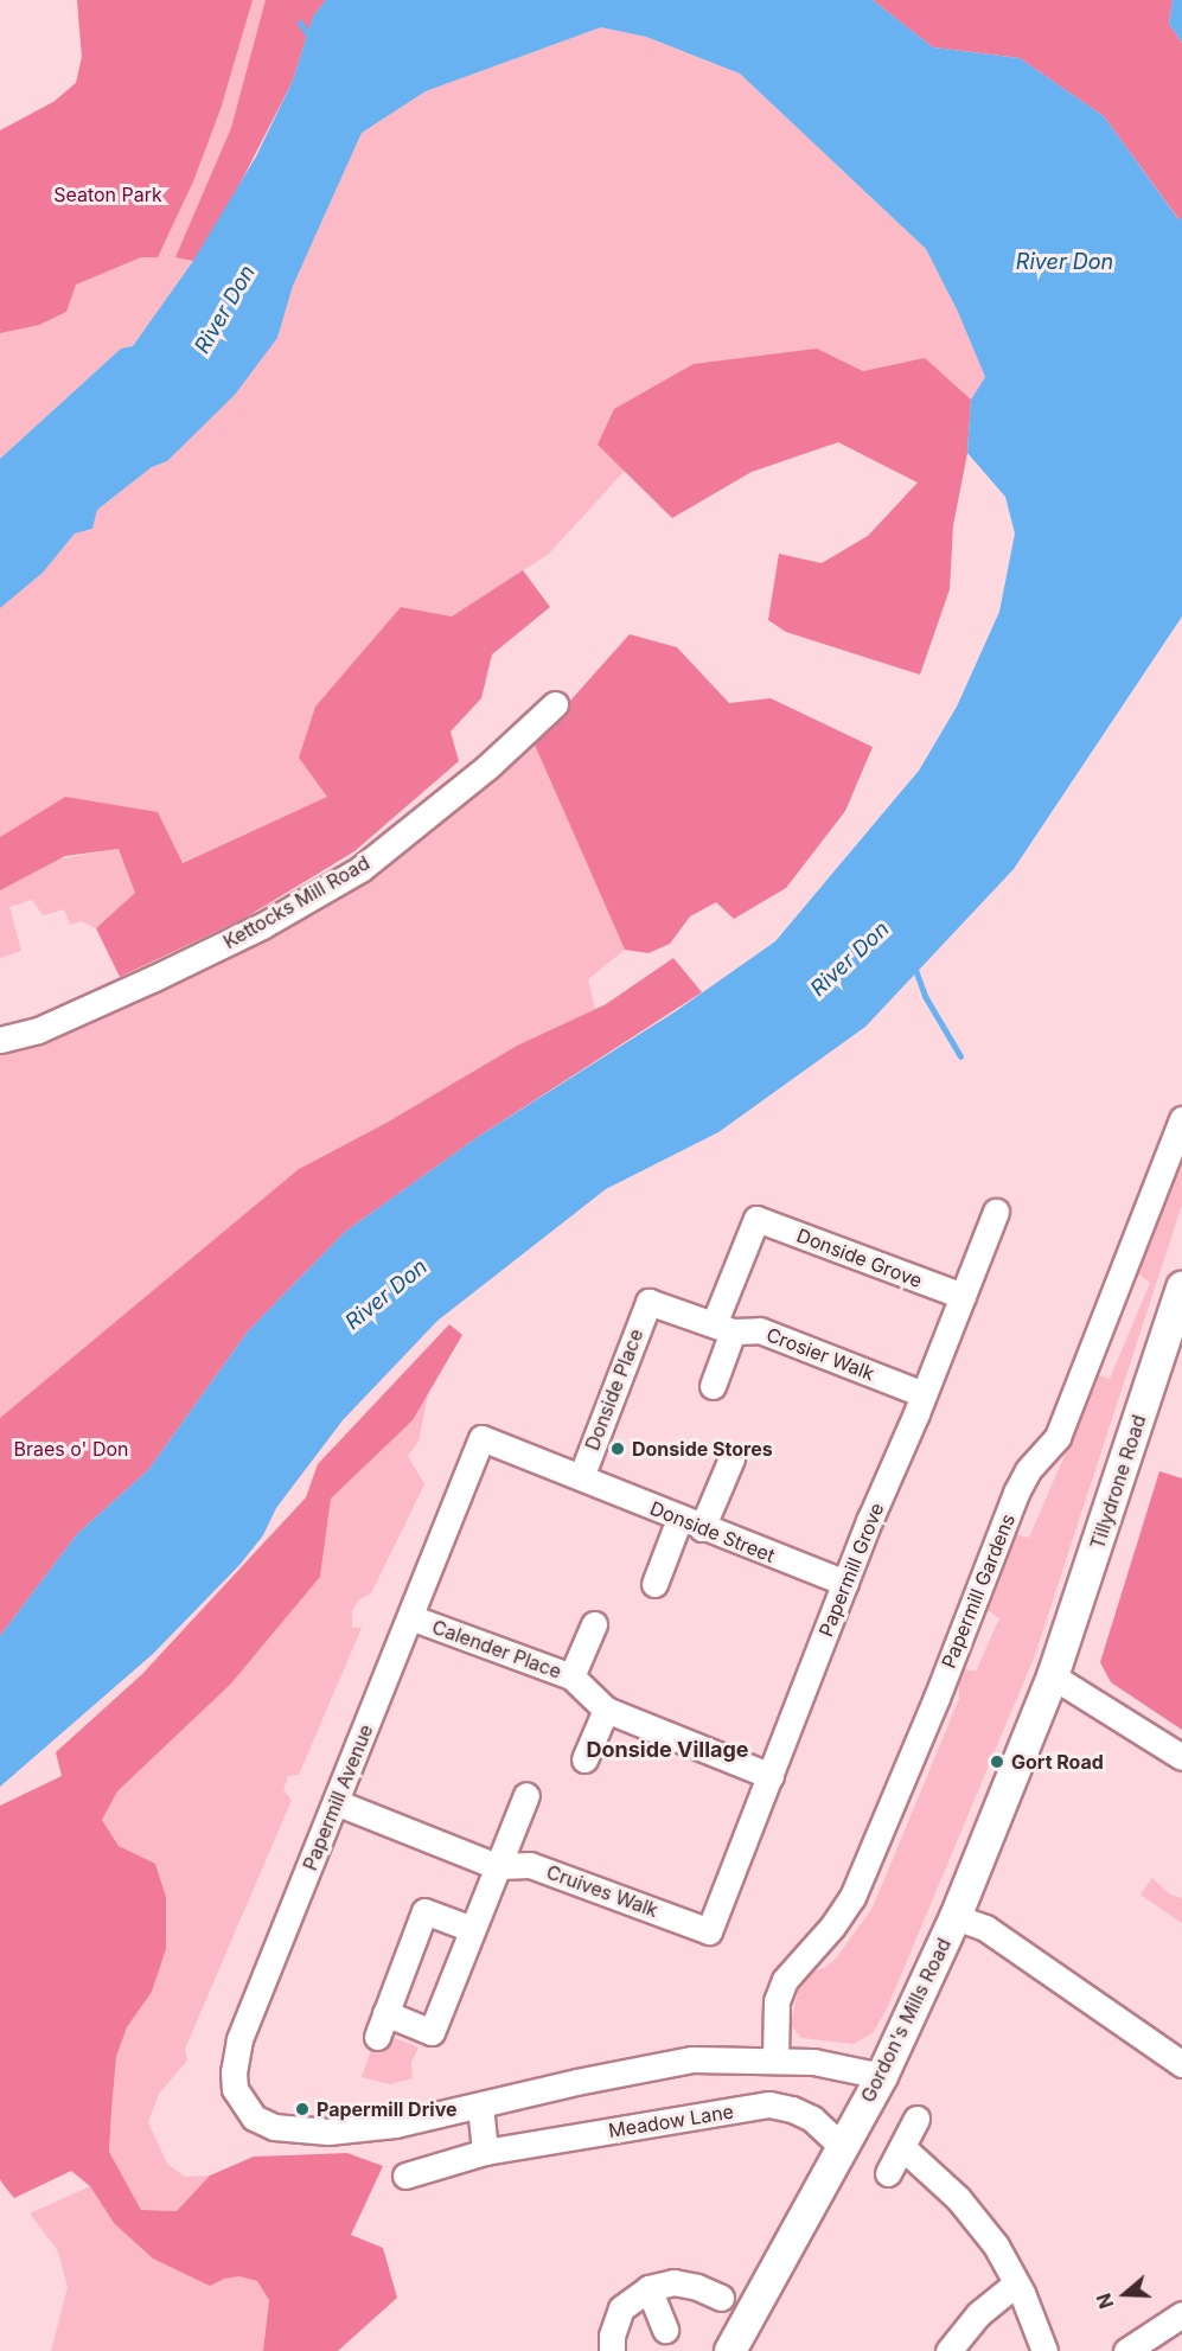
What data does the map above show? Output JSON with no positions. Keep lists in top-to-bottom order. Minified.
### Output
{"streets":{"main road":["Tillydrone Road","Gordon's Mills Road"],"street":["Kettocks Mill Road","Donside Grove","Crosier Walk","Donside Place","Donside Street","Papermill Grove","Papermill Gardens","Calender Place","Papermill Avenue","Cruives Walk","Meadow Lane"]},"crossings":[["Donside Grove","Crosier Walk"],["Donside Grove","Papermill Grove"],["Crosier Walk","Donside Place"],["Crosier Walk","Papermill Grove"],["Donside Place","Donside Street"],["Tillydrone Road","Gordon's Mills Road"],["Donside Street","Papermill Grove"],["Donside Street","Papermill Avenue"],["Papermill Grove","Calender Place"],["Papermill Grove","Cruives Walk"],["Calender Place","Papermill Avenue"],["Papermill Avenue","Cruives Walk"],["Gordon's Mills Road","Meadow Lane"]],"districts":["Donside Village"],"water":["River Don"],"parks":["Seaton Park","Braes o' Don"],"places":["Donside Stores","Gort Road","Papermill Drive"],"north":"left"}
